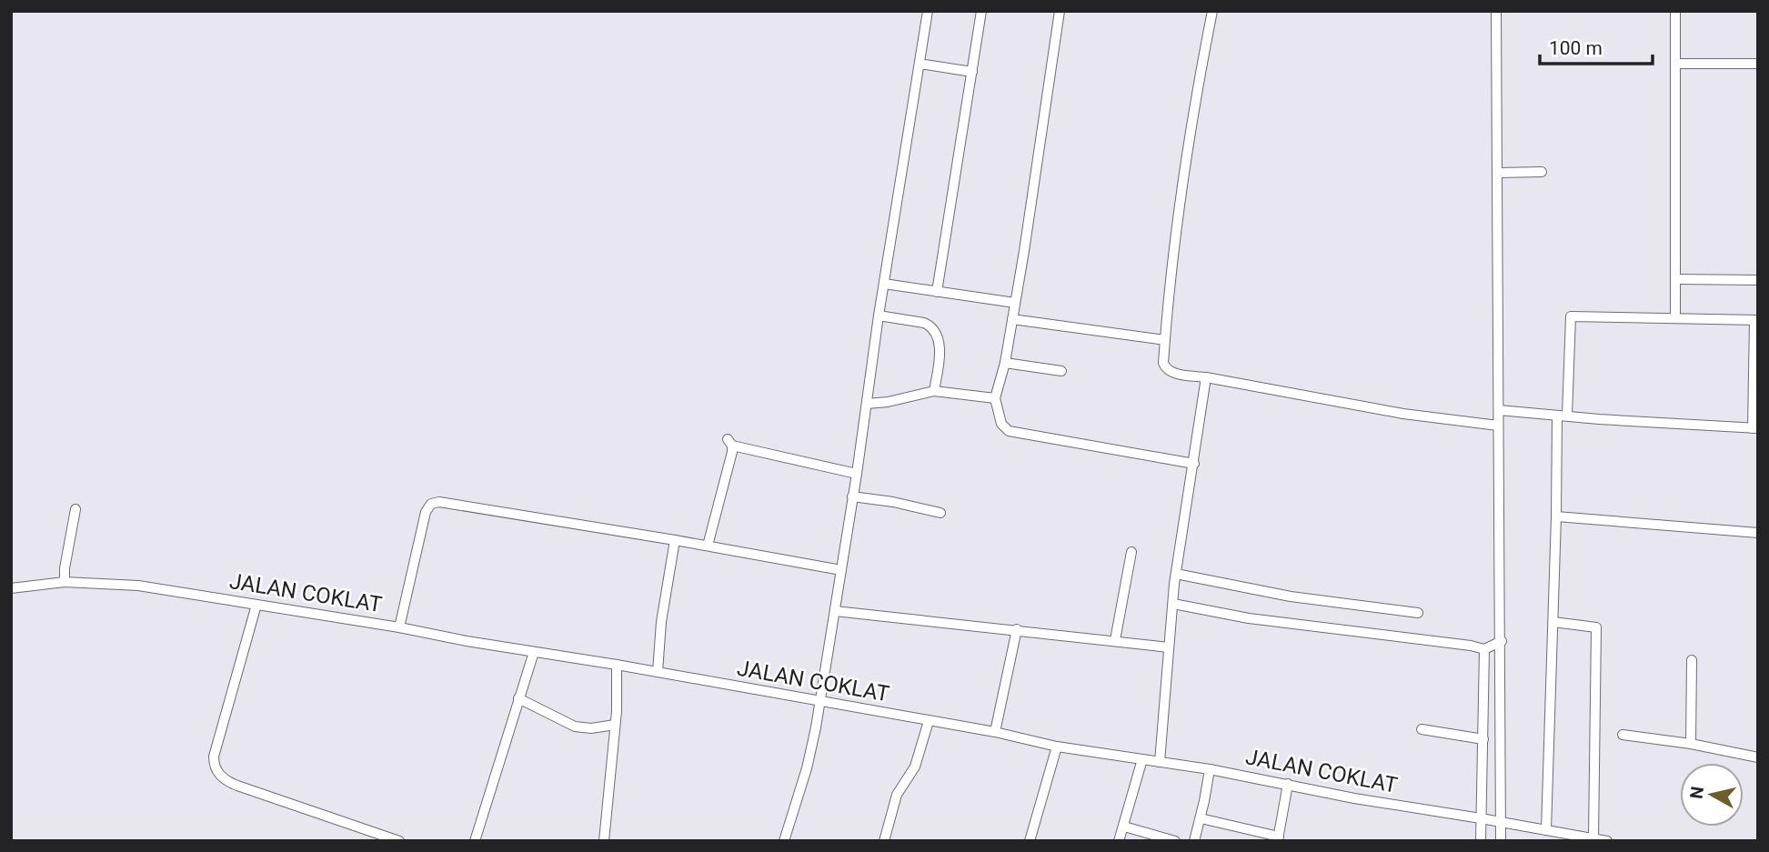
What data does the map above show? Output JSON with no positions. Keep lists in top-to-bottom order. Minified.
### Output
{"streets":{"street":["JALAN COKLAT"]},"scale_bar":"100 m","north":"left"}
